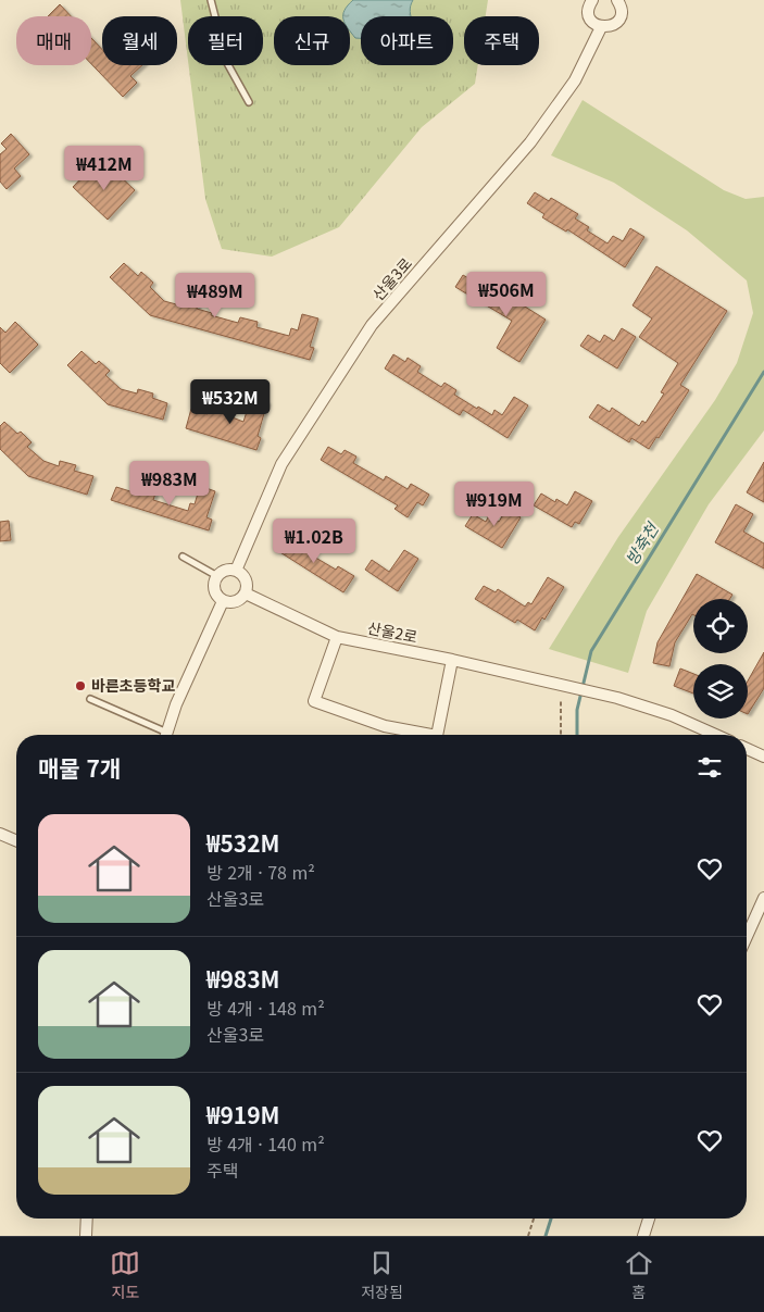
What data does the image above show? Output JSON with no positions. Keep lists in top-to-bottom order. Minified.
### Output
{"streets":{"street":["산울3로","산울2로"]},"crossings":[["산울3로","산울2로"]],"water":["방축천"],"places":["바른초등학교"],"page":{"chip":["매매","월세","필터","신규","아파트","주택"],"price":["₩412M","₩506M","₩489M","₩532M","₩983M","₩919M","₩1.02B"],"heading":"매물 7개","list":[{"name":"₩532M","note":"방 2개 · 78 m² · 산울3로"},{"name":"₩983M","note":"방 4개 · 148 m² · 산울3로"},{"name":"₩919M","note":"방 4개 · 140 m² · 주택"}],"tabs":["지도","저장됨","홈"]}}
